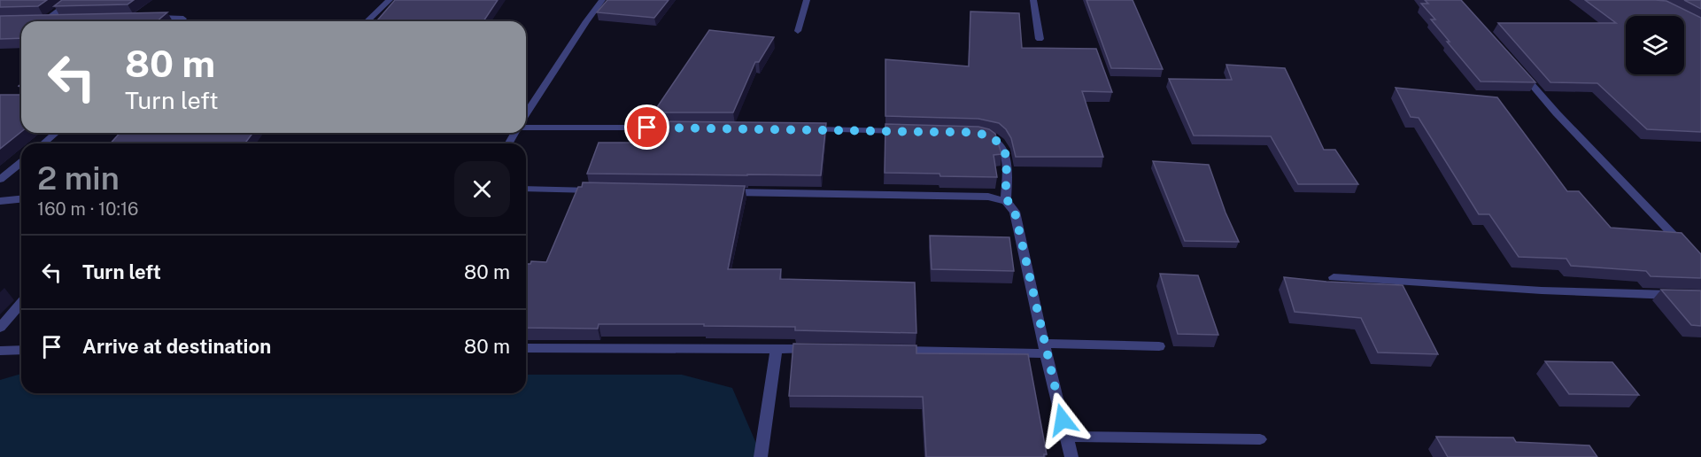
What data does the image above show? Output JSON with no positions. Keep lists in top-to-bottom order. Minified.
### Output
{"page":{"turn":["80 m","Turn left"],"heading":["2 min","160 m · 10:16"],"list":[{"name":"Turn left","value":"80 m"},{"name":"Arrive at destination","value":"80 m"}]}}
